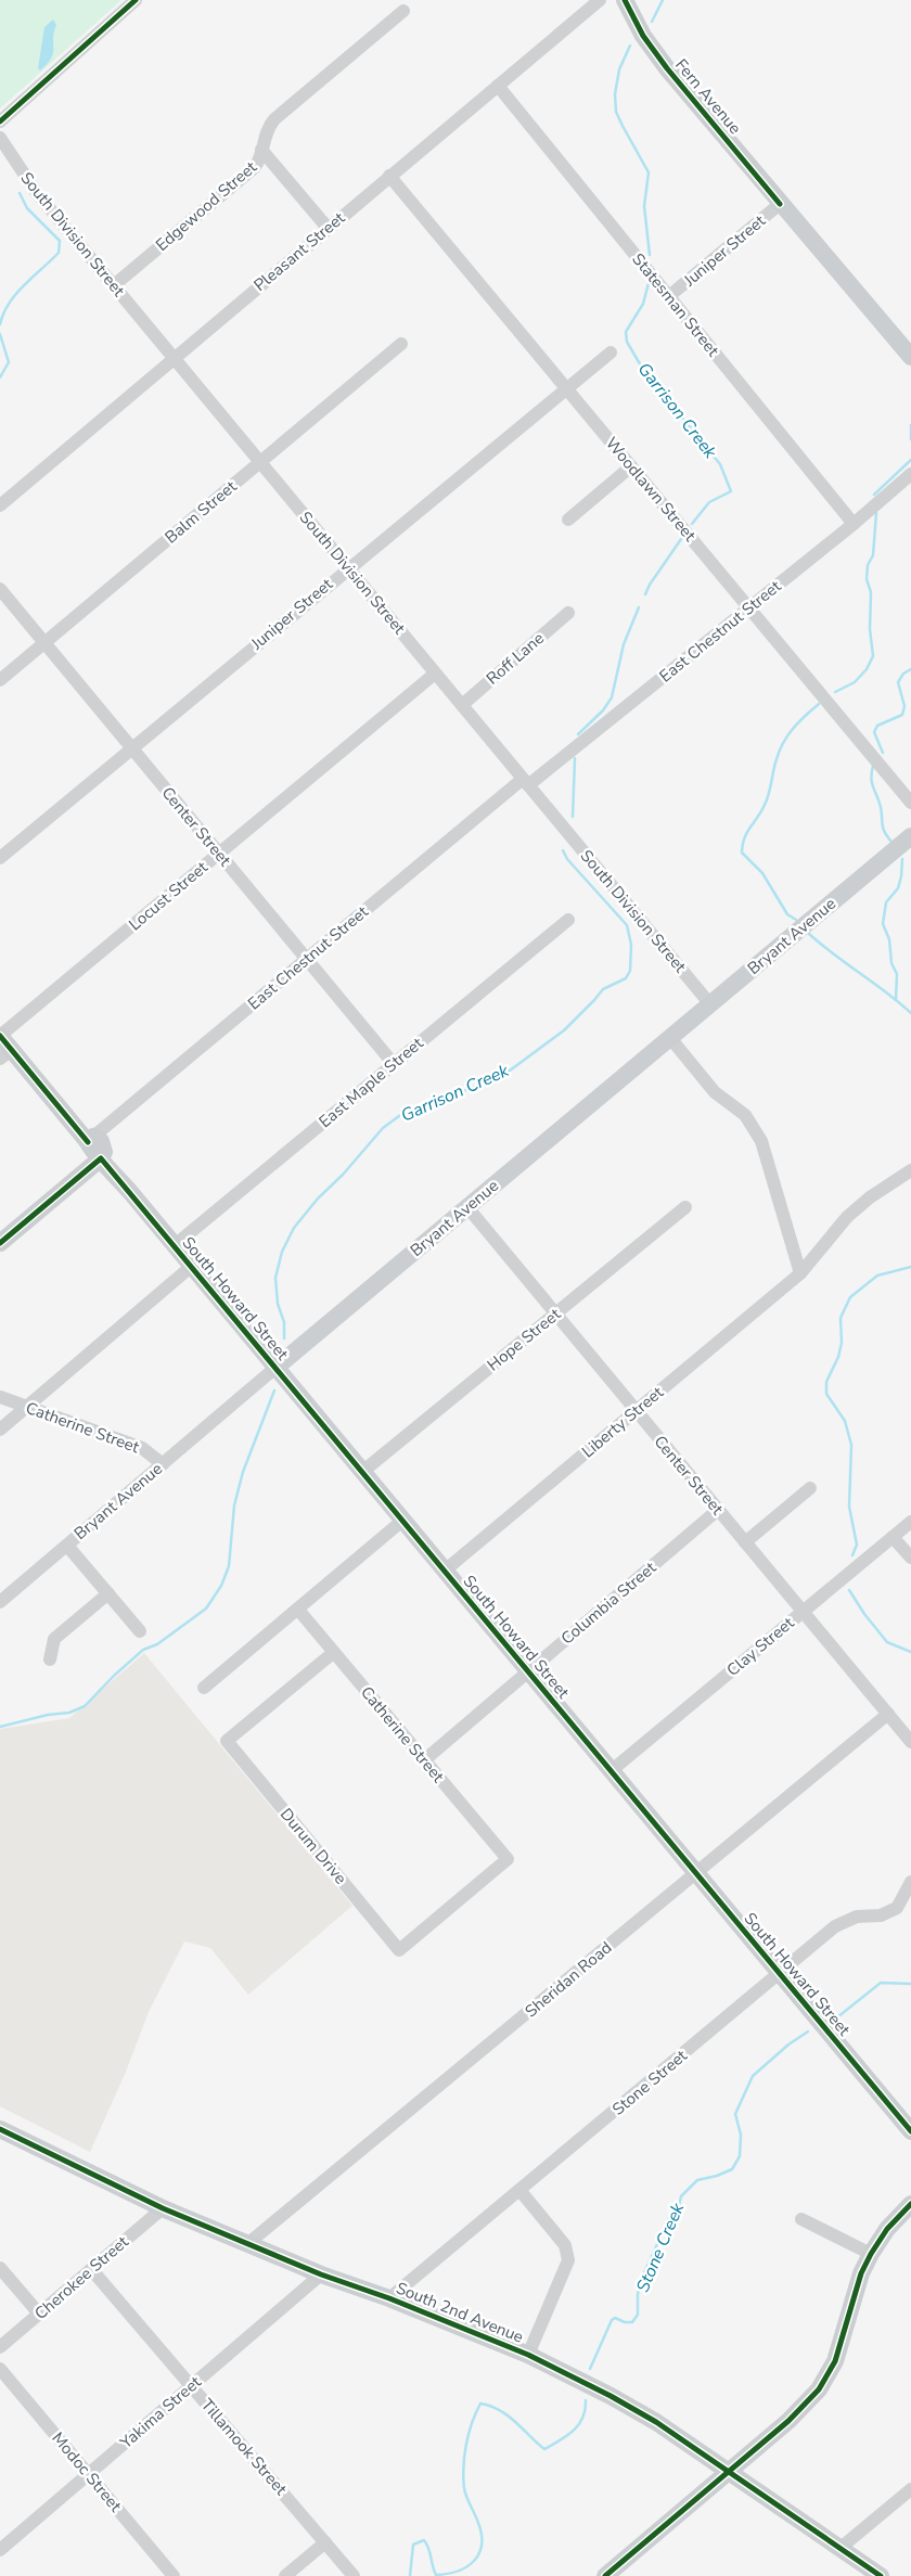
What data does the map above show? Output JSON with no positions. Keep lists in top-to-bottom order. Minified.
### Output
{"streets":{"main road":["Fern Avenue","Bryant Avenue","South Howard Street","South 2nd Avenue"],"street":["Edgewood Street","South Division Street","Juniper Street","Pleasant Street","Statesman Street","Woodlawn Street","Balm Street","East Chestnut Street","Roff Lane","Center Street","Locust Street","East Maple Street","Hope Street","Liberty Street","Catherine Street","Columbia Street","Clay Street","Durum Drive","Sheridan Road","Stone Street","Cherokee Street","Yakima Street","Tillamook Street","Modoc Street"]},"crossings":[["Fern Avenue","Juniper Street"],["Edgewood Street","South Division Street"],["South Division Street","Juniper Street"],["South Division Street","Pleasant Street"],["South Division Street","Balm Street"],["South Division Street","East Chestnut Street"],["South Division Street","Roff Lane"],["South Division Street","Locust Street"],["South Division Street","Bryant Avenue"],["Juniper Street","Statesman Street"],["Juniper Street","Woodlawn Street"],["Juniper Street","Center Street"],["Pleasant Street","Statesman Street"],["Pleasant Street","Woodlawn Street"],["Statesman Street","East Chestnut Street"],["Woodlawn Street","East Chestnut Street"],["Balm Street","Center Street"],["East Chestnut Street","Center Street"],["East Chestnut Street","South Howard Street"],["Center Street","Locust Street"],["Center Street","Bryant Avenue"],["Center Street","East Maple Street"],["Center Street","Hope Street"],["Center Street","Liberty Street"],["Center Street","Columbia Street"],["Center Street","Clay Street"],["Center Street","Sheridan Road"],["Bryant Avenue","South Howard Street"],["Bryant Avenue","Catherine Street"],["East Maple Street","South Howard Street"],["South Howard Street","Hope Street"],["South Howard Street","Liberty Street"],["South Howard Street","Columbia Street"],["South Howard Street","Clay Street"],["South Howard Street","Sheridan Road"],["South Howard Street","Stone Street"],["Catherine Street","Columbia Street"],["Catherine Street","Durum Drive"],["Sheridan Road","South 2nd Avenue"],["Stone Street","South 2nd Avenue"],["Cherokee Street","South 2nd Avenue"],["Cherokee Street","Tillamook Street"],["South 2nd Avenue","Yakima Street"],["Yakima Street","Tillamook Street"],["Yakima Street","Modoc Street"]],"water":["Garrison Creek","Stone Creek"]}
